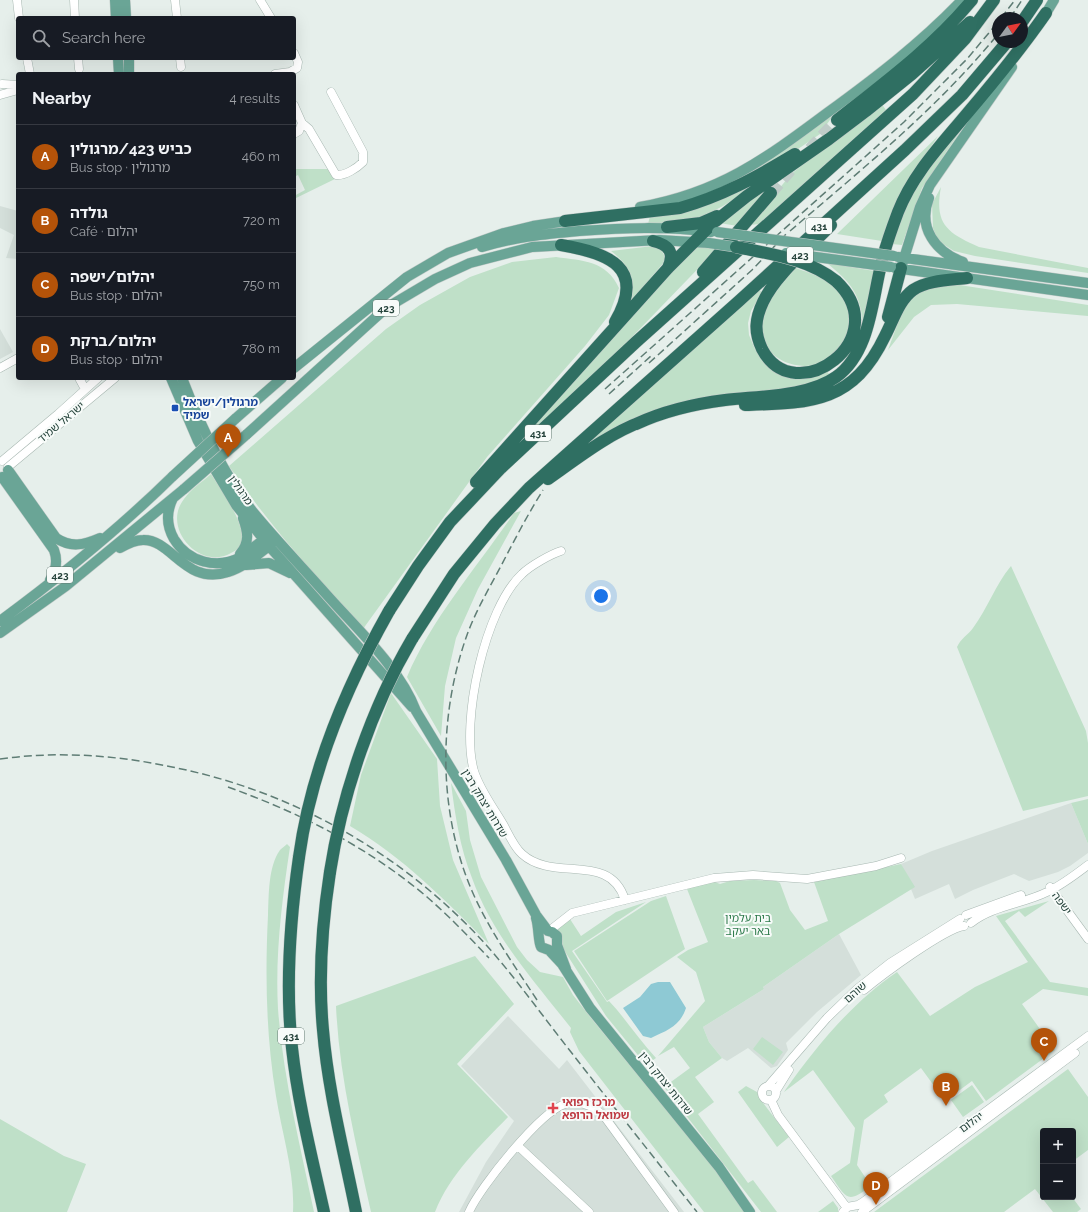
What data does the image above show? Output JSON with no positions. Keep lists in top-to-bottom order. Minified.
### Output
{"streets":{"highway":["431"],"main road":["423","מרגולין","שדרות יצחק רבין"],"street":["ישראל שמיד","ישפה","שוהם","יהלום"]},"crossings":[["מרגולין","שדרות יצחק רבין"],["ישפה","שוהם"]],"parks":["בית עלמין באר יעקב"],"places":{"transit":["מרגולין/ישראל שמיד"],"health":["מרכז רפואי שמואל הרופא"]},"north":"top right","page":{"search":"Search here","heading":["Nearby","4 results"],"list":[{"mark":"A","name":"כביש 423/מרגולין","note":"Bus stop · מרגולין","value":"460 m"},{"mark":"B","name":"גולדה","note":"Café · יהלום","value":"720 m"},{"mark":"C","name":"יהלום/ישפה","note":"Bus stop · יהלום","value":"750 m"},{"mark":"D","name":"יהלום/ברקת","note":"Bus stop · יהלום","value":"780 m"}],"pins":["A","C","B","D"],"map_buttons":["+","−"]}}
